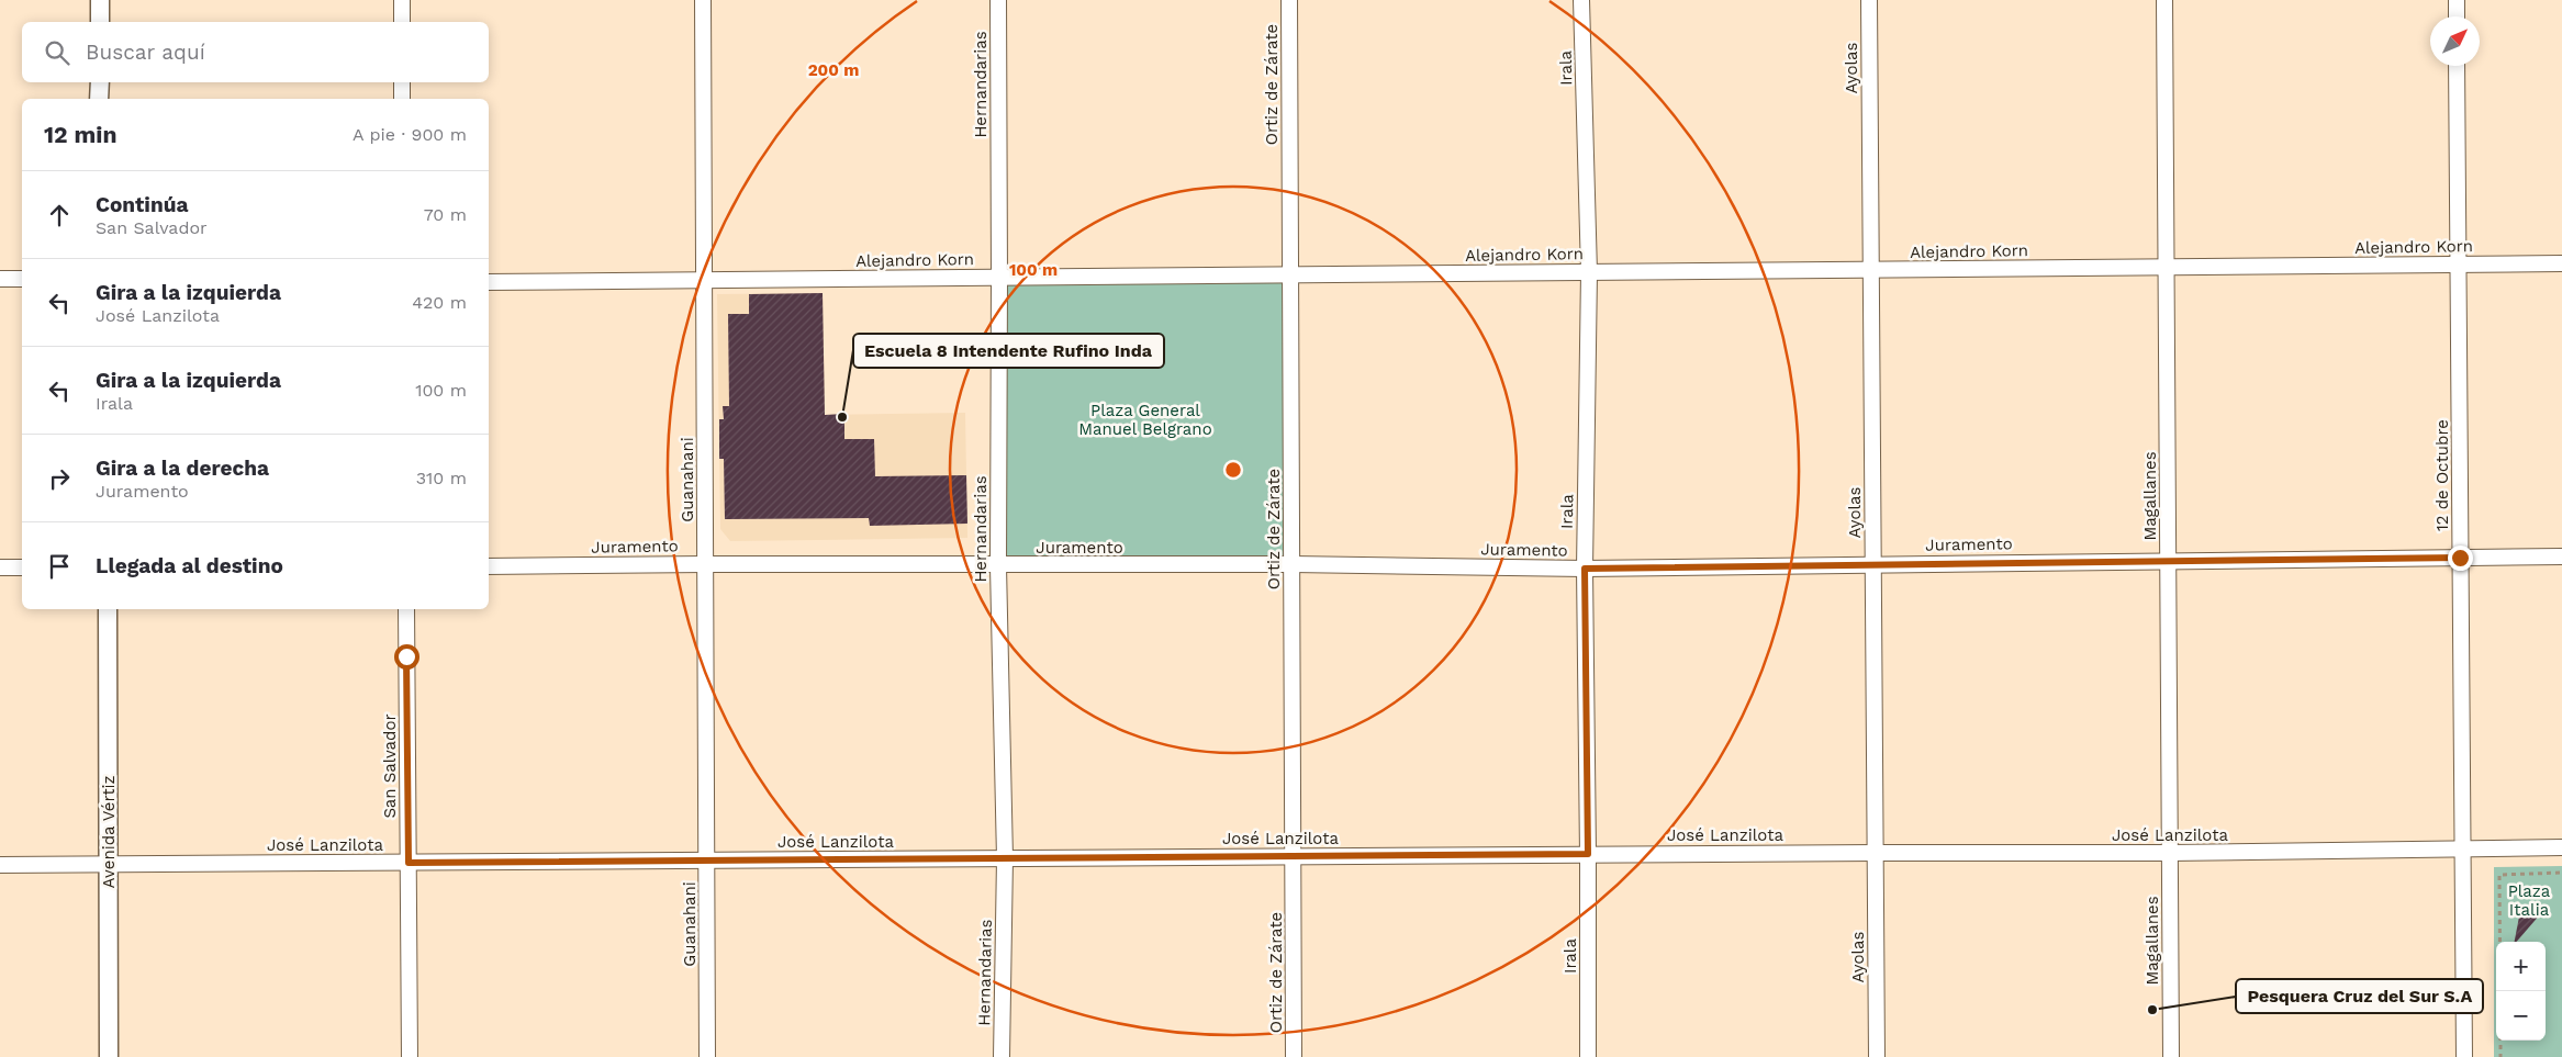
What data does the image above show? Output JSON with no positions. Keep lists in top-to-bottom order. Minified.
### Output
{"streets":{"street":["Irala","Ayolas","Hernandarias","Ortiz de Zárate","Alejandro Korn","12 de Octubre","Guanahani","Magallanes","Juramento","San Salvador","Avenida Vértiz","José Lanzilota"]},"crossings":[["Irala","Alejandro Korn"],["Irala","Juramento"],["Irala","José Lanzilota"],["Ayolas","Alejandro Korn"],["Ayolas","Juramento"],["Ayolas","José Lanzilota"],["Hernandarias","Alejandro Korn"],["Hernandarias","Juramento"],["Hernandarias","José Lanzilota"],["Ortiz de Zárate","Alejandro Korn"],["Ortiz de Zárate","Juramento"],["Ortiz de Zárate","José Lanzilota"],["Alejandro Korn","12 de Octubre"],["Alejandro Korn","Guanahani"],["Alejandro Korn","Magallanes"],["12 de Octubre","Juramento"],["12 de Octubre","José Lanzilota"],["Guanahani","Juramento"],["Guanahani","José Lanzilota"],["Magallanes","Juramento"],["Magallanes","José Lanzilota"],["San Salvador","José Lanzilota"],["Avenida Vértiz","José Lanzilota"]],"parks":["Plaza General Manuel Belgrano","Plaza Italia"],"places":["Escuela 8 Intendente Rufino Inda","Pesquera Cruz del Sur S.A"],"north":"top right","page":{"search":"Buscar aquí","heading":["12 min","A pie · 900 m"],"list":[["Continúa","San Salvador","70 m"],["Gira a la izquierda","José Lanzilota","420 m"],["Gira a la izquierda","Irala","100 m"],["Gira a la derecha","Juramento","310 m"],"Llegada al destino"],"map_buttons":["+","−"]},"rings":["200 m","100 m"]}
